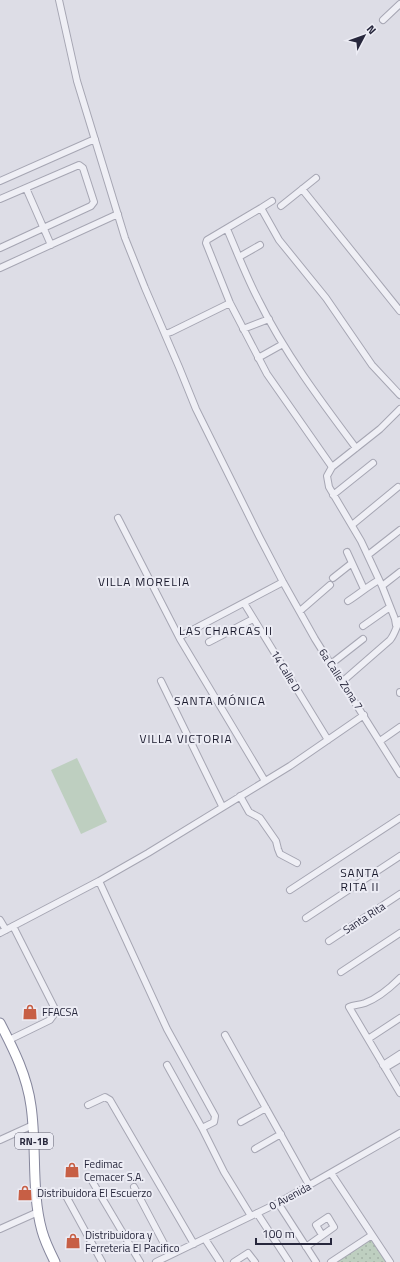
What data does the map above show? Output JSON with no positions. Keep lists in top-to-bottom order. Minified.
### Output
{"streets":{"highway":["RN-1B"],"street":["14 Calle D","6a Calle Zona 7","Santa Rita","0 Avenida"]},"districts":["VILLA MORELIA","LAS CHARCAS II","SANTA MÓNICA","VILLA VICTORIA","SANTA RITA II"],"places":{"shop":["FFACSA","Fedimac Cemacer S.A.","Distribuidora El Escuerzo","Distribuidora y Ferreteria El Pacifico"]},"scale_bar":"100 m","north":"top right"}
